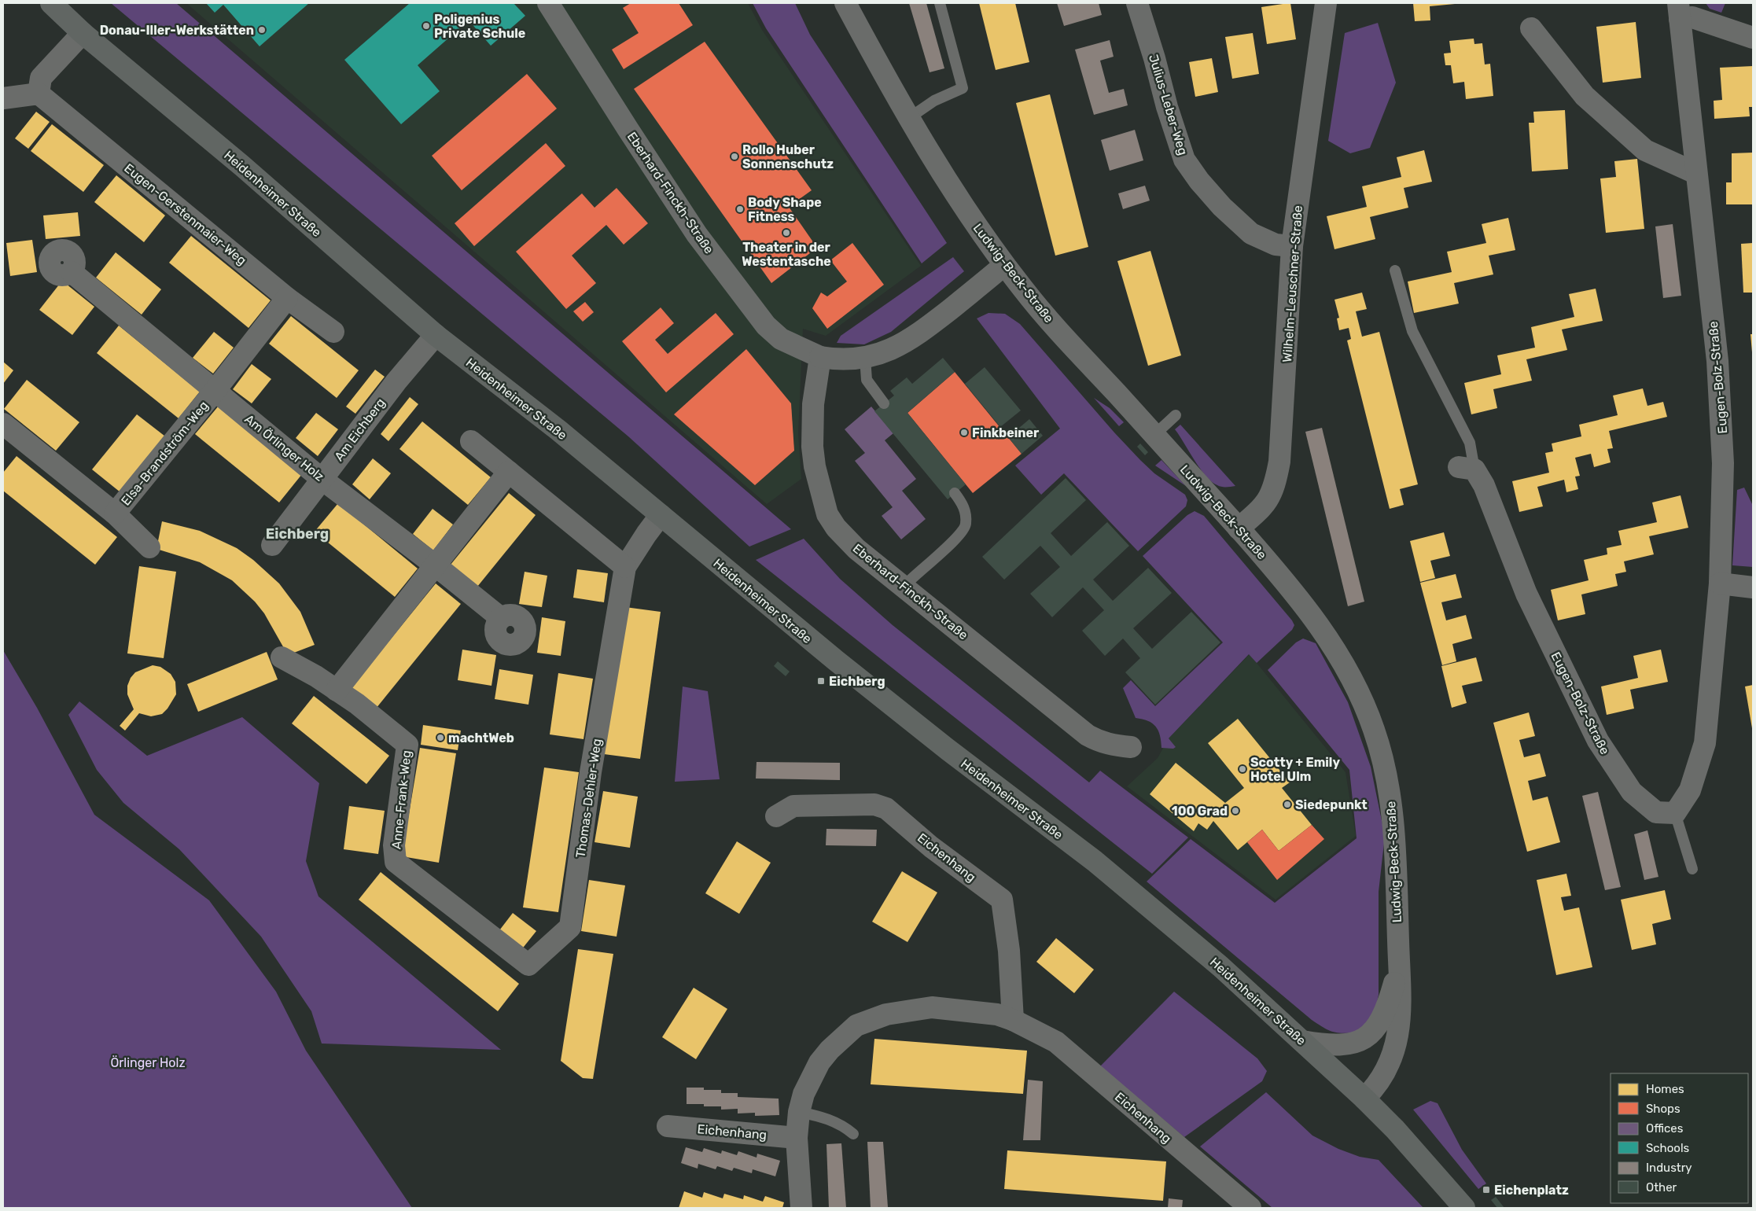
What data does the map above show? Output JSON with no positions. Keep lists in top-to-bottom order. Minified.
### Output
{"streets":{"main road":["Heidenheimer Straße"],"street":["Julius-Leber-Weg","Eberhard-Finckh-Straße","Eugen-Gerstenmaier-Weg","Ludwig-Beck-Straße","Wilhelm-Leuschner-Straße","Eugen-Bolz-Straße","Am Eichberg","Am Örlinger Holz","Elsa-Brandström-Weg","Thomas-Dehler-Weg","Anne-Frank-Weg","Eichenhang"]},"crossings":[["Julius-Leber-Weg","Wilhelm-Leuschner-Straße"],["Eberhard-Finckh-Straße","Ludwig-Beck-Straße"],["Heidenheimer Straße","Ludwig-Beck-Straße"],["Heidenheimer Straße","Am Eichberg"],["Heidenheimer Straße","Thomas-Dehler-Weg"],["Eugen-Gerstenmaier-Weg","Elsa-Brandström-Weg"],["Ludwig-Beck-Straße","Wilhelm-Leuschner-Straße"],["Am Eichberg","Am Örlinger Holz"],["Am Örlinger Holz","Elsa-Brandström-Weg"],["Thomas-Dehler-Weg","Anne-Frank-Weg"]],"districts":["Eichberg"],"parks":["Örlinger Holz"],"places":{"other":["Poligenius Private Schule","Donau-Iller-Werkstätten","Rollo Huber Sonnenschutz","Body Shape Fitness","Theater in der Westentasche","Finkbeiner","machtWeb","Scotty + Emily Hotel Ulm","Siedepunkt","100 Grad"],"transit":["Eichberg","Eichenplatz"]},"legend":["Homes","Shops","Offices","Schools","Industry","Other"]}
